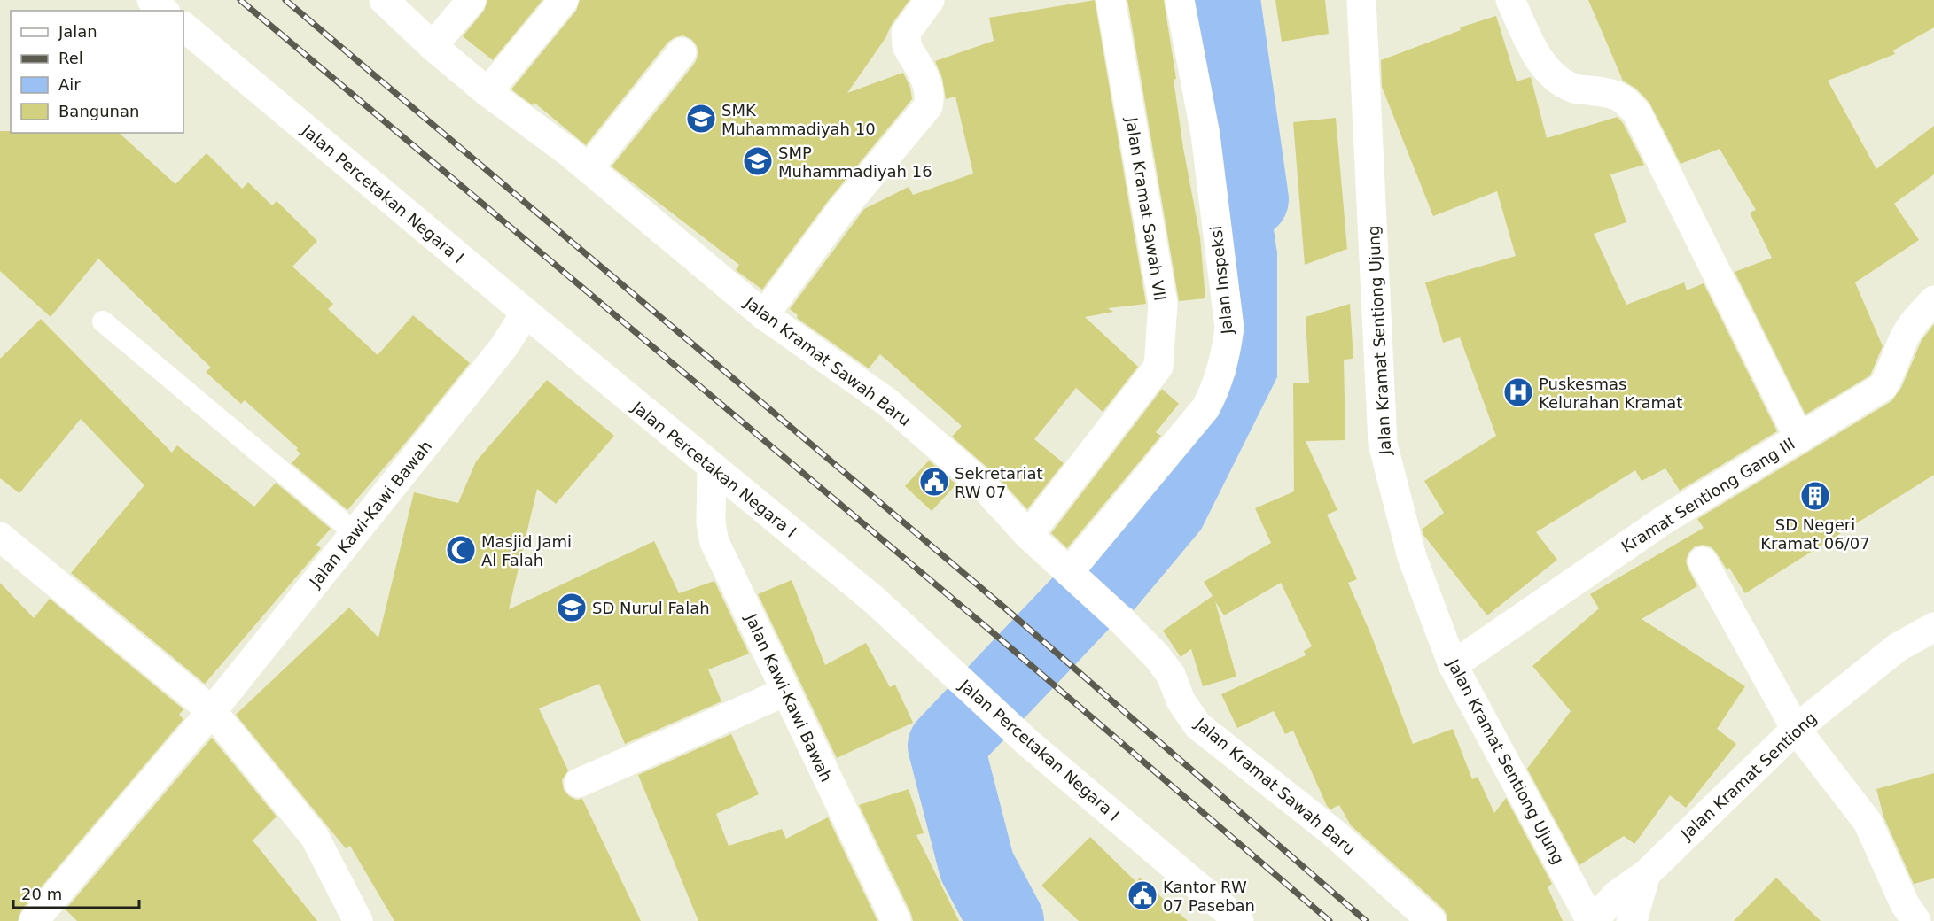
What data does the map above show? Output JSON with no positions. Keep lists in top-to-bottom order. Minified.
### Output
{"streets":{"street":["Jalan Percetakan Negara I","Jalan Kramat Sawah VII","Jalan Inspeksi","Jalan Kramat Sentiong Ujung","Jalan Kramat Sawah Baru","Kramat Sentiong Gang III","Jalan Kawi-Kawi Bawah","Jalan Kramat Sentiong"]},"crossings":[["Jalan Percetakan Negara I","Jalan Kawi-Kawi Bawah"],["Jalan Kramat Sawah VII","Jalan Kramat Sawah Baru"],["Jalan Inspeksi","Jalan Kramat Sawah Baru"],["Jalan Kramat Sentiong Ujung","Kramat Sentiong Gang III"],["Jalan Kramat Sentiong Ujung","Jalan Kramat Sentiong"]],"places":{"school or university":["SMK Muhammadiyah 10","SMP Muhammadiyah 16","SD Nurul Falah"],"hospital":["Puskesmas Kelurahan Kramat"],"public building":["Sekretariat RW 07","Kantor RW 07 Paseban"],"building":["SD Negeri Kramat 06/07"],"mosque":["Masjid Jami Al Falah"]},"legend":["Jalan","Rel","Air","Bangunan"],"scale_bar":"20 m"}
